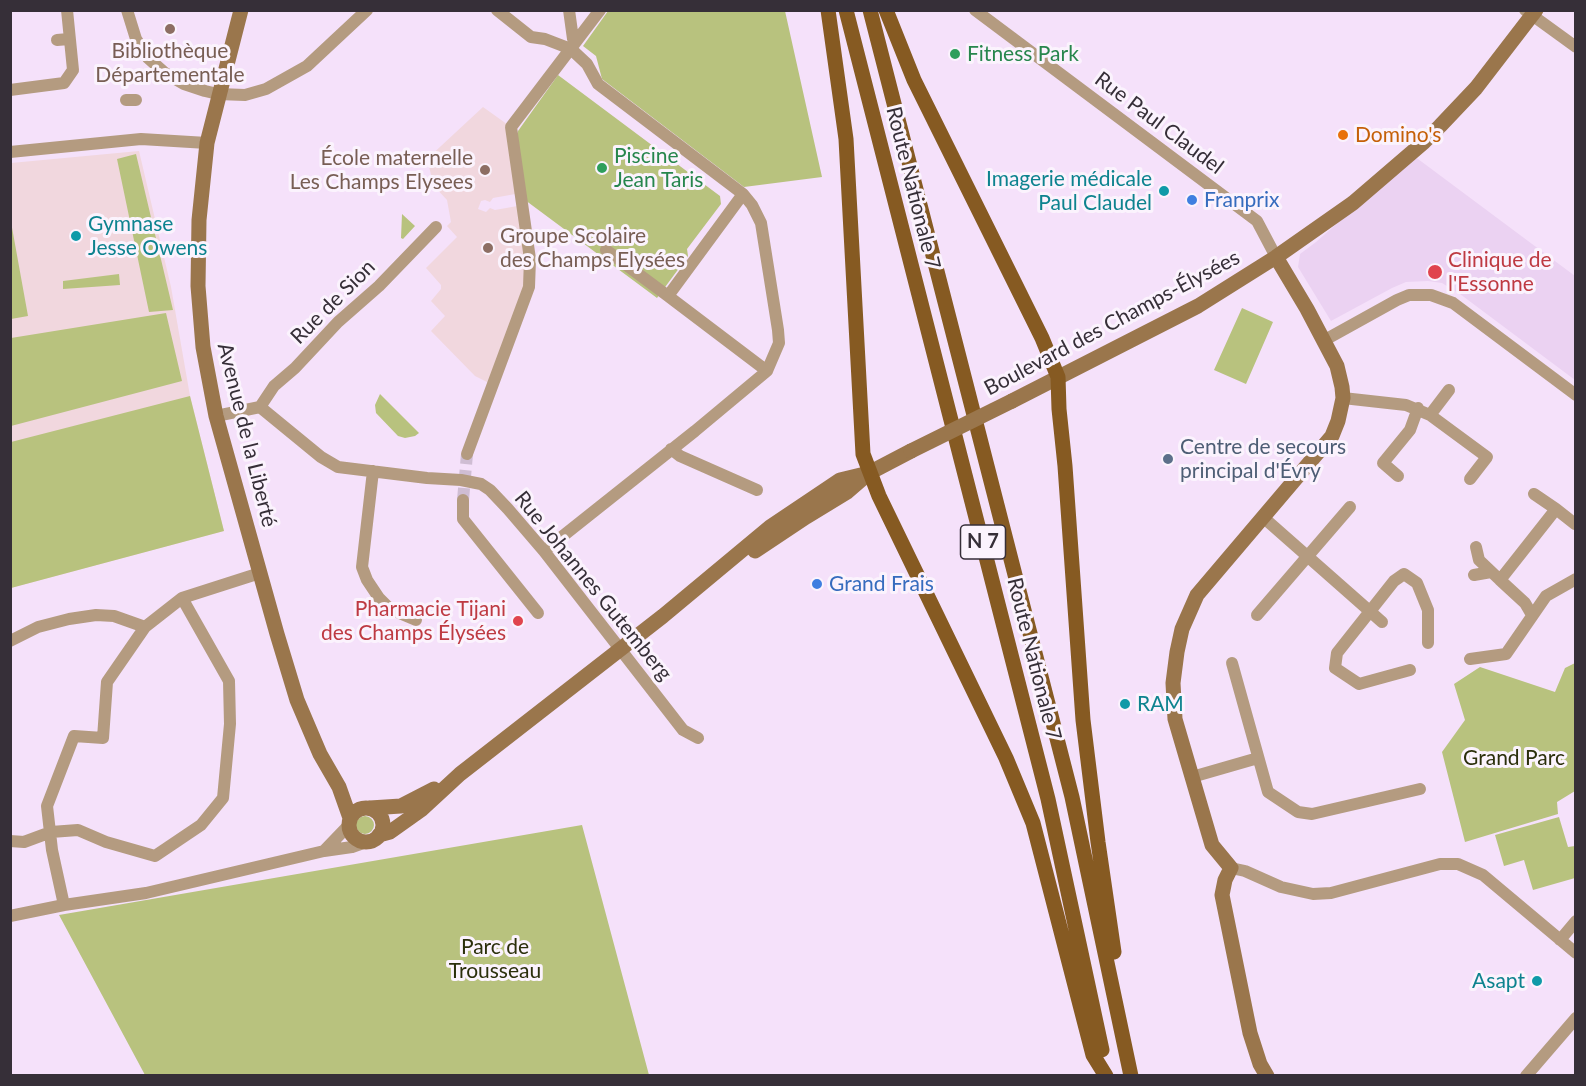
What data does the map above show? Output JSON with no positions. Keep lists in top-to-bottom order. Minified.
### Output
{"streets":{"main road":["Route Nationale 7","Boulevard des Champs-Élysées","Avenue de la Liberté","N 7"],"street":["Rue Paul Claudel","Rue de Sion","Rue Johannes Gutemberg"]},"crossings":[["Rue Paul Claudel","Boulevard des Champs-Élysées"],["Route Nationale 7","N 7"],["Rue de Sion","Rue Johannes Gutemberg"],["Boulevard des Champs-Élysées","Avenue de la Liberté"],["Boulevard des Champs-Élysées","Rue Johannes Gutemberg"]],"parks":["Grand Parc","Parc de Trousseau"],"places":["Bibliothèque Départementale","Fitness Park","Domino's","Piscine Jean Taris","École maternelle Les Champs Elysees","Imagerie médicale Paul Claudel","Franprix","Gymnase Jesse Owens","Groupe Scolaire des Champs Elysées","Clinique de l'Essonne","Centre de secours principal d'Évry","Grand Frais","Pharmacie Tijani des Champs Élysées","RAM","Asapt"]}
